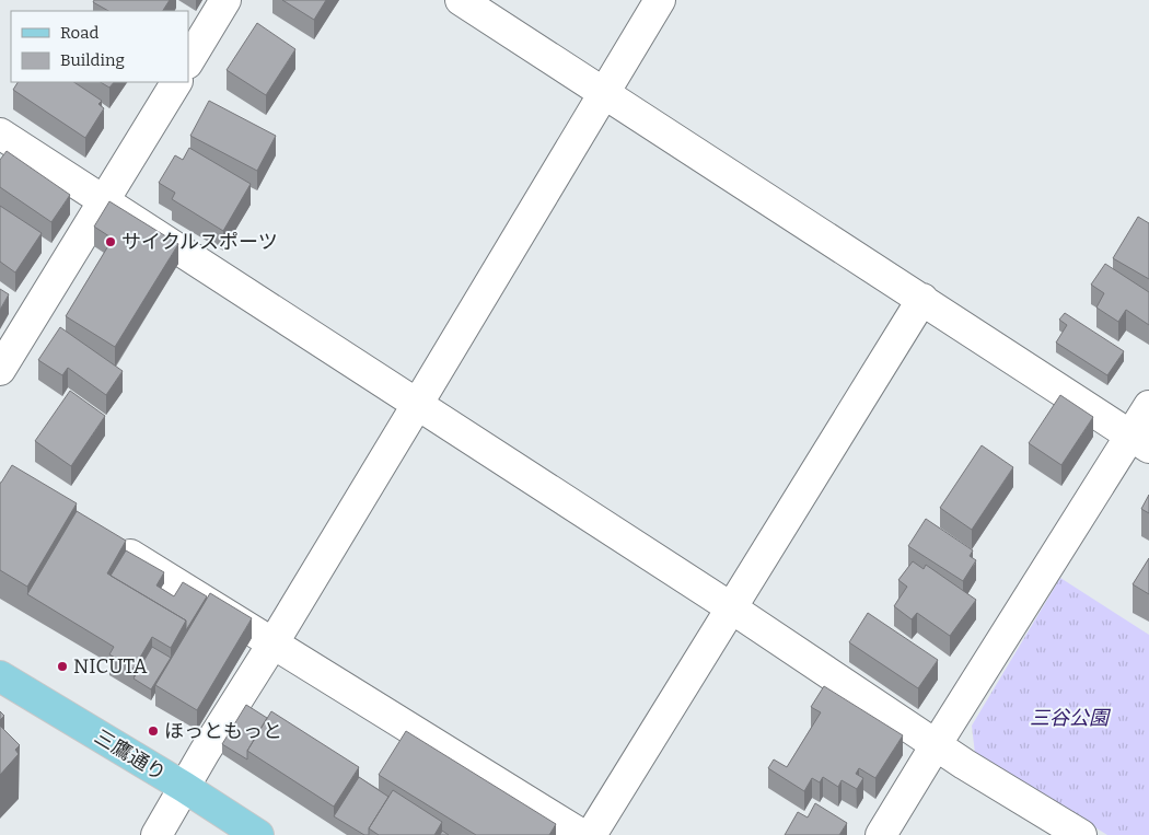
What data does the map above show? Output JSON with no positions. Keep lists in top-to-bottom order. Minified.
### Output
{"streets":{"main road":["三鷹通り"]},"parks":["三谷公園"],"places":["サイクルスポーツ","NICUTA","ほっともっと"],"legend":["Road","Building"]}
